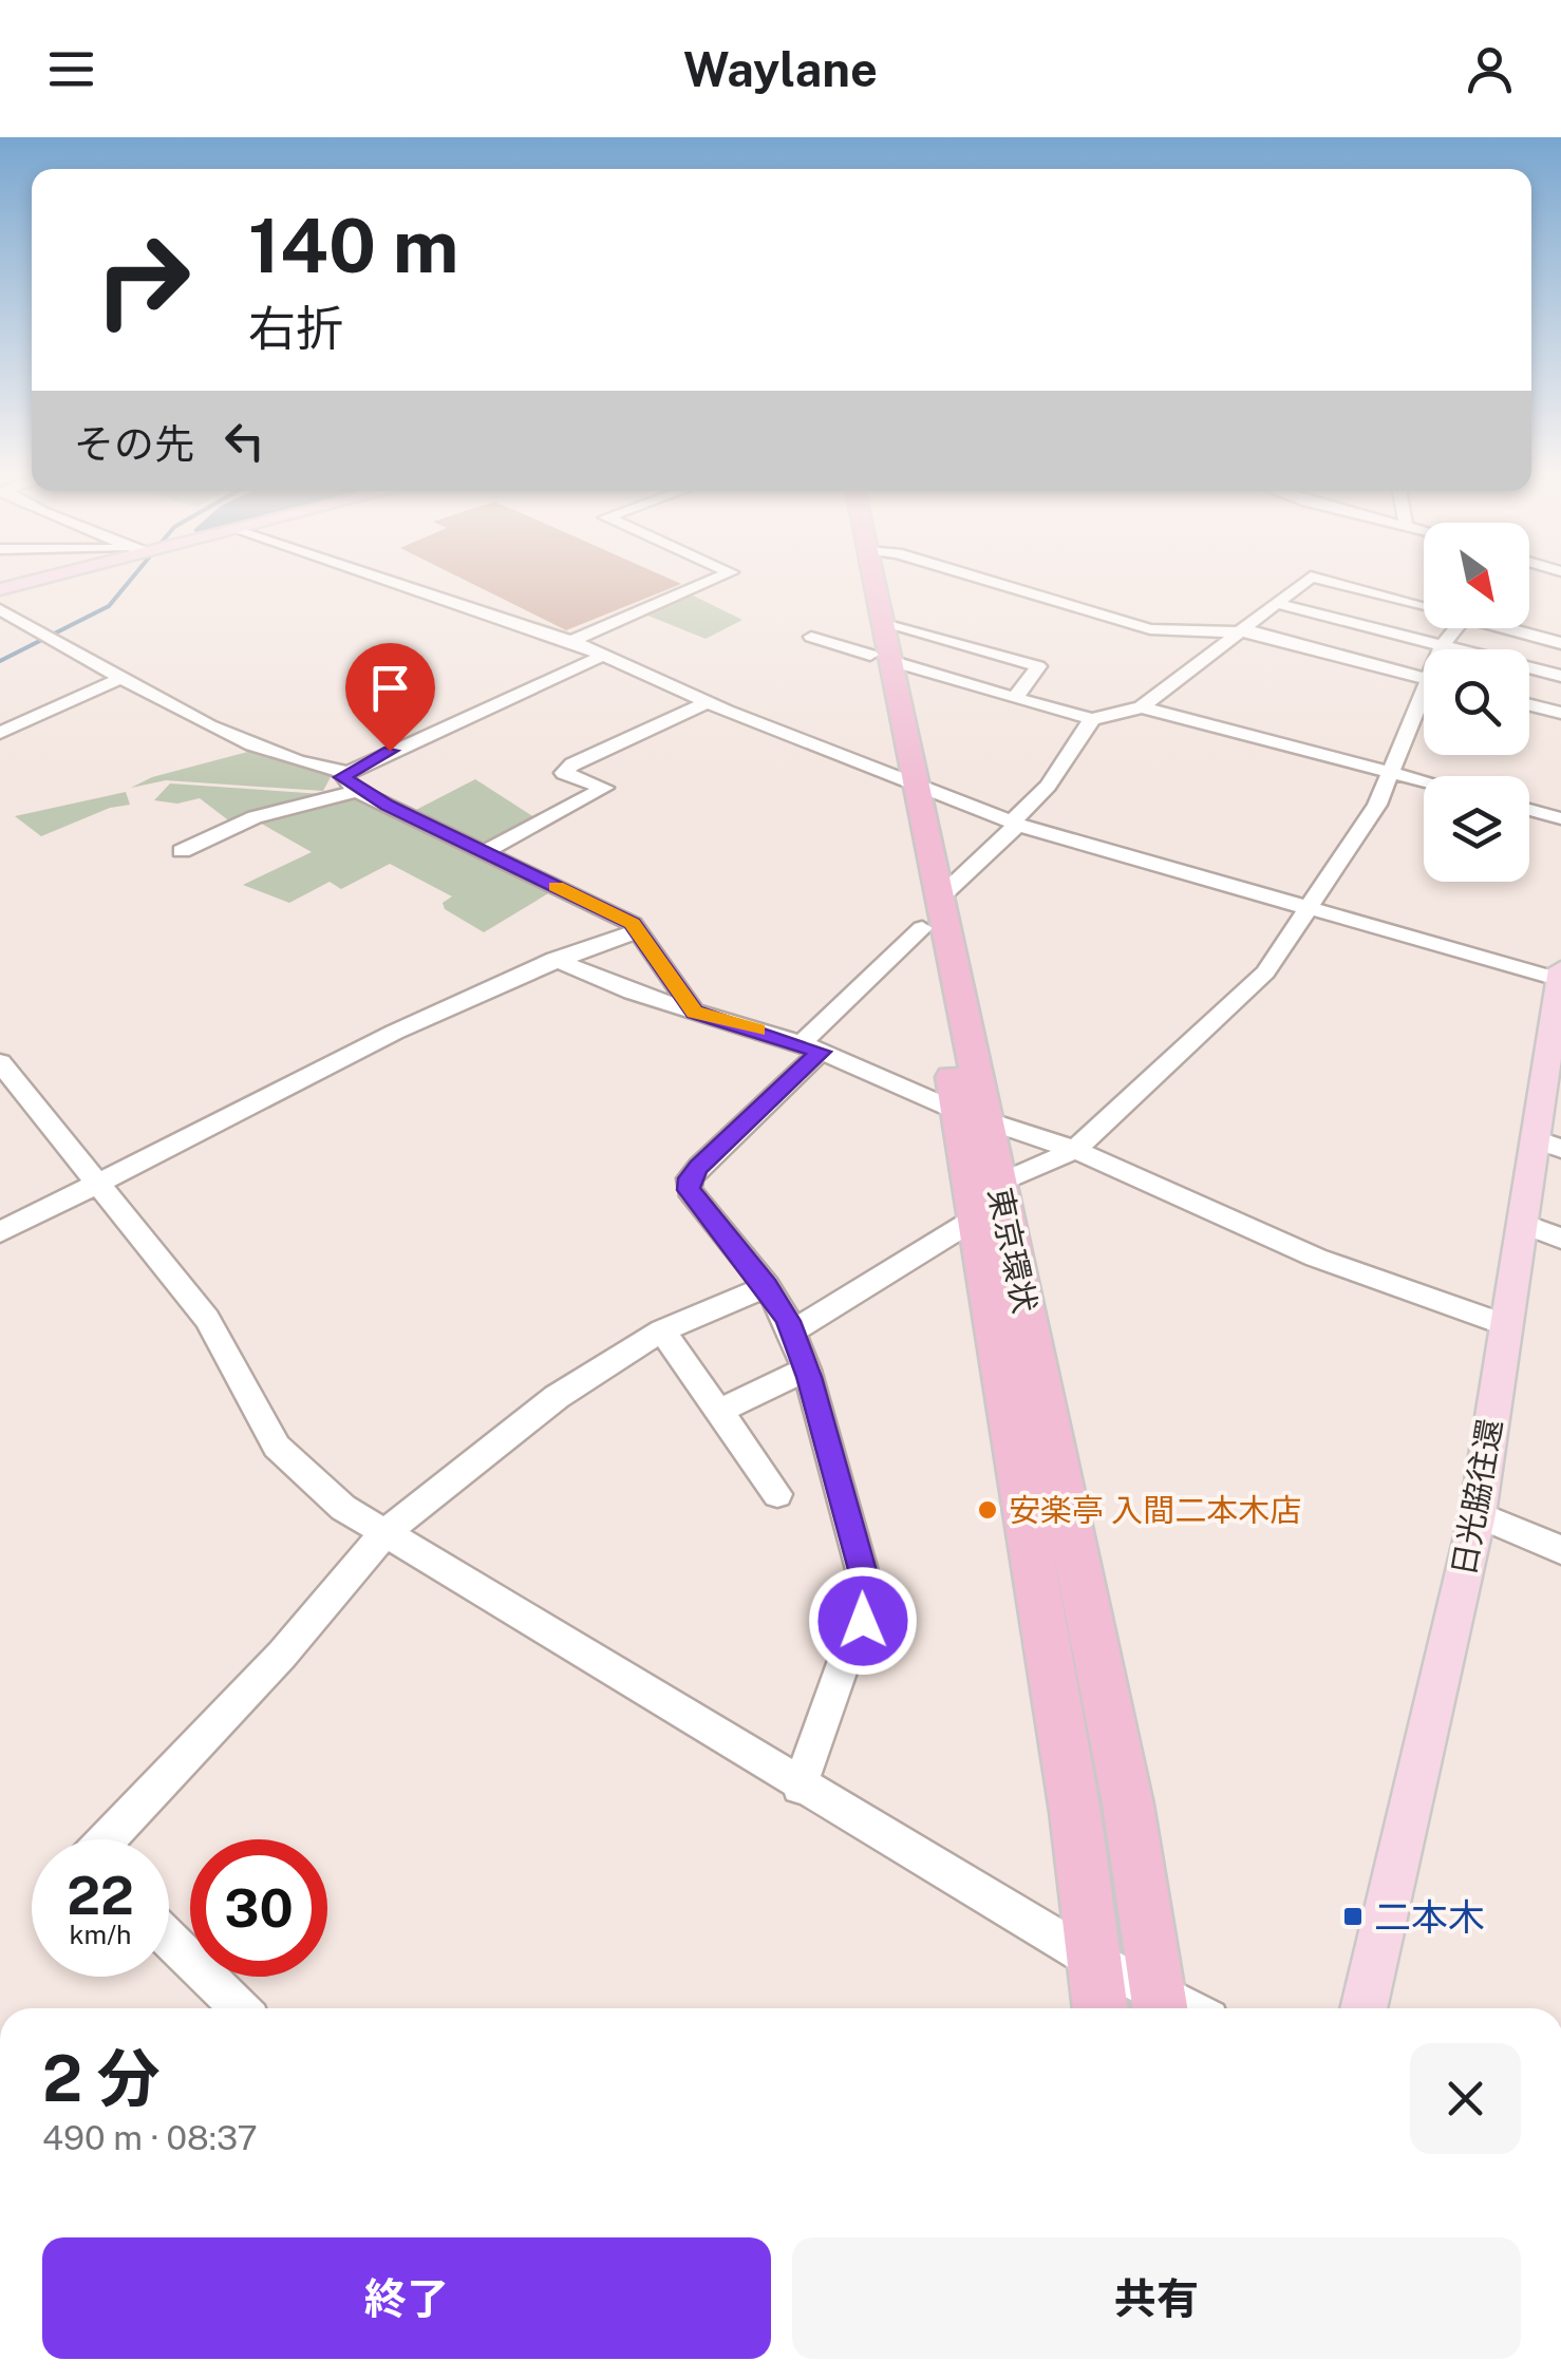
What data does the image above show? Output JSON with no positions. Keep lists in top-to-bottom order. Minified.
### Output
{"streets":{"highway":["東京環状"],"main road":["日光脇往還"]},"places":{"other":["安楽亭 入間二本木店"],"transit":["二本木"]},"north":"bottom right","page":{"header":"Waylane","turn":["140 m","右折"],"then":"その先","speed":"22 km/h","limit":"30","heading":["2 分","490 m · 08:37"],"buttons":["終了","共有"]}}
